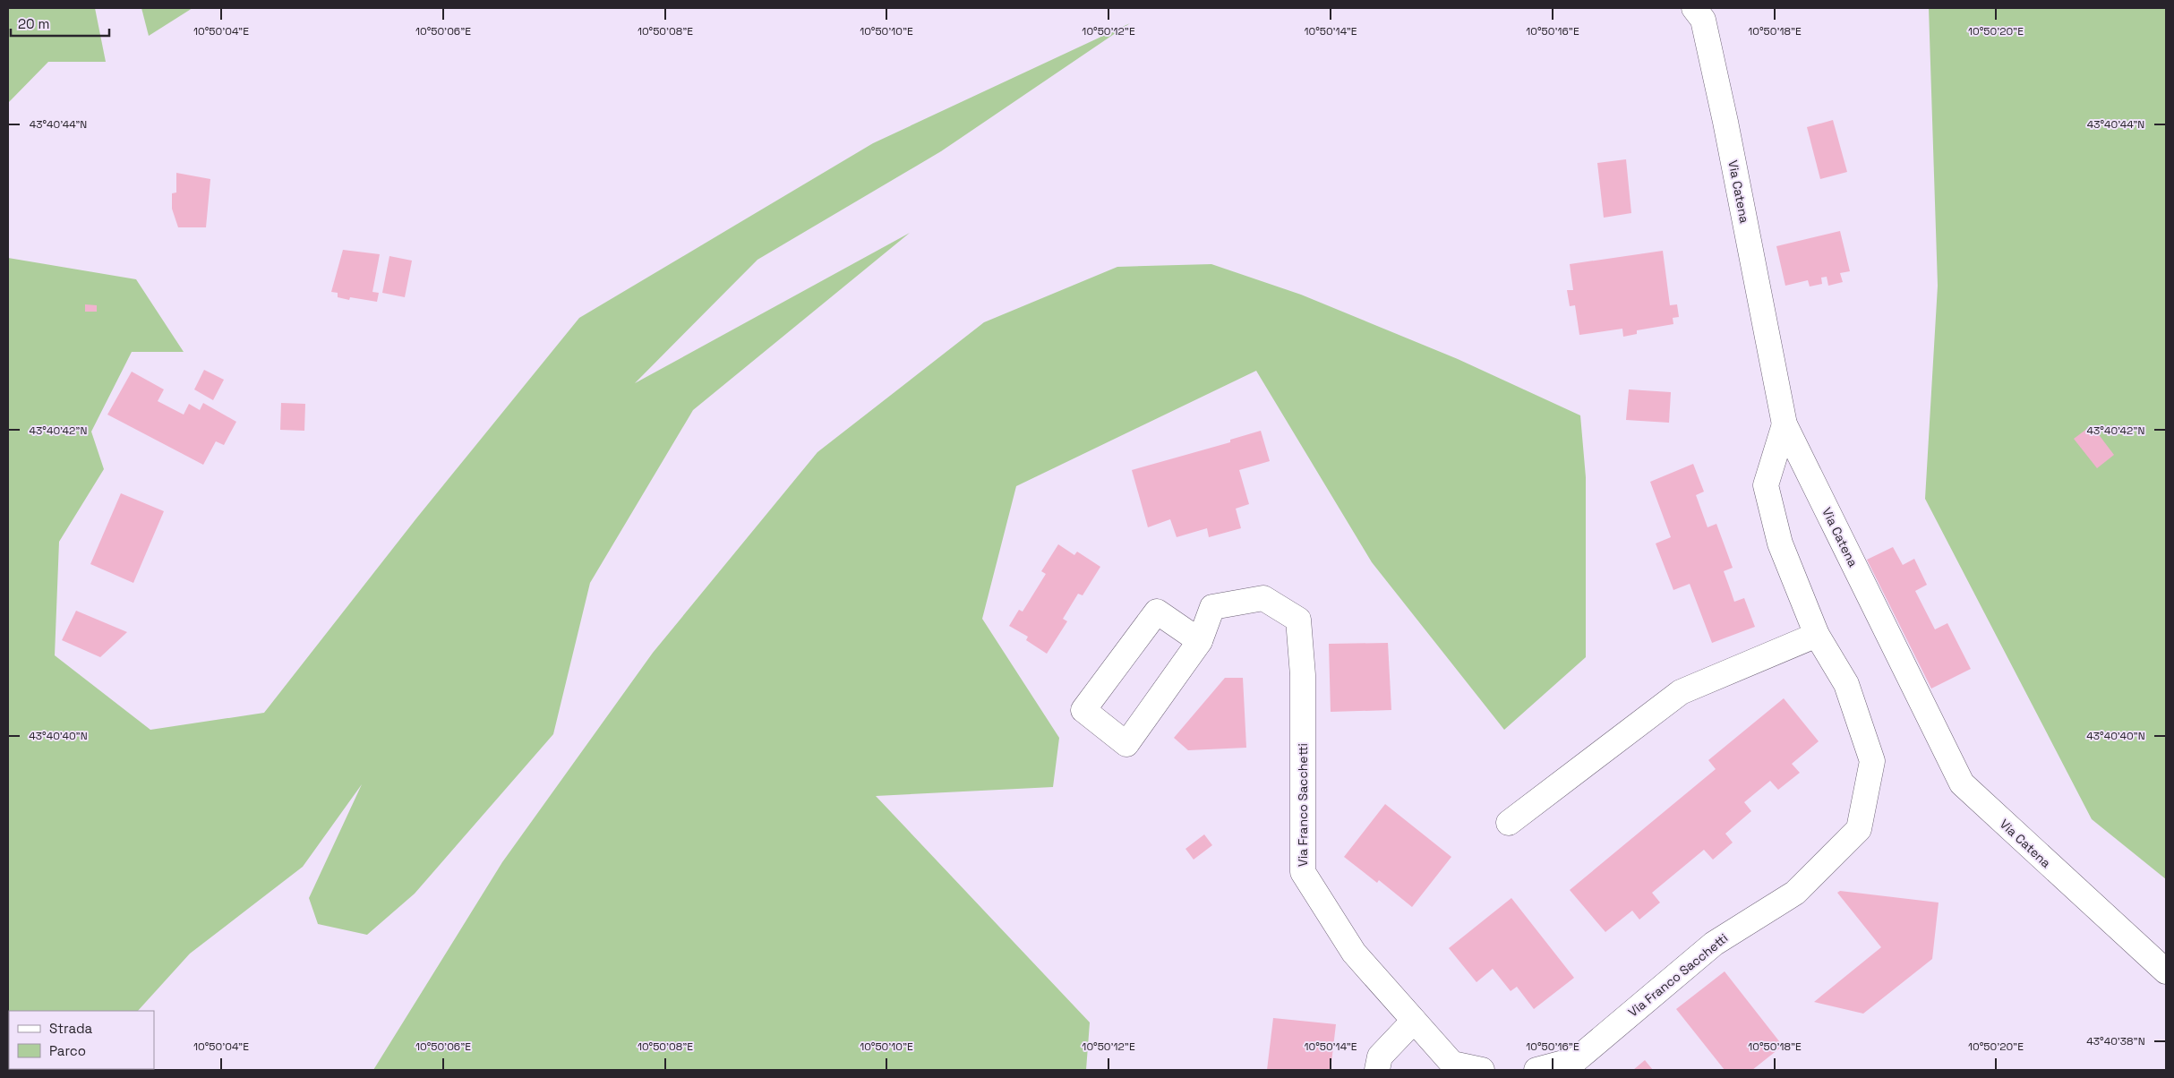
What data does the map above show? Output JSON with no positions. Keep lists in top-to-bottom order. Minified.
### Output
{"streets":{"street":["Via Catena","Via Franco Sacchetti"]},"crossings":[["Via Catena","Via Franco Sacchetti"]],"legend":["Strada","Parco"],"scale_bar":"20 m","coordinates":["10°50'04\"E","10°50'06\"E","10°50'08\"E","10°50'10\"E","10°50'12\"E","10°50'14\"E","10°50'16\"E","10°50'18\"E","10°50'20\"E","43°40'44\"N","43°40'42\"N","43°40'40\"N","43°40'38\"N"]}
